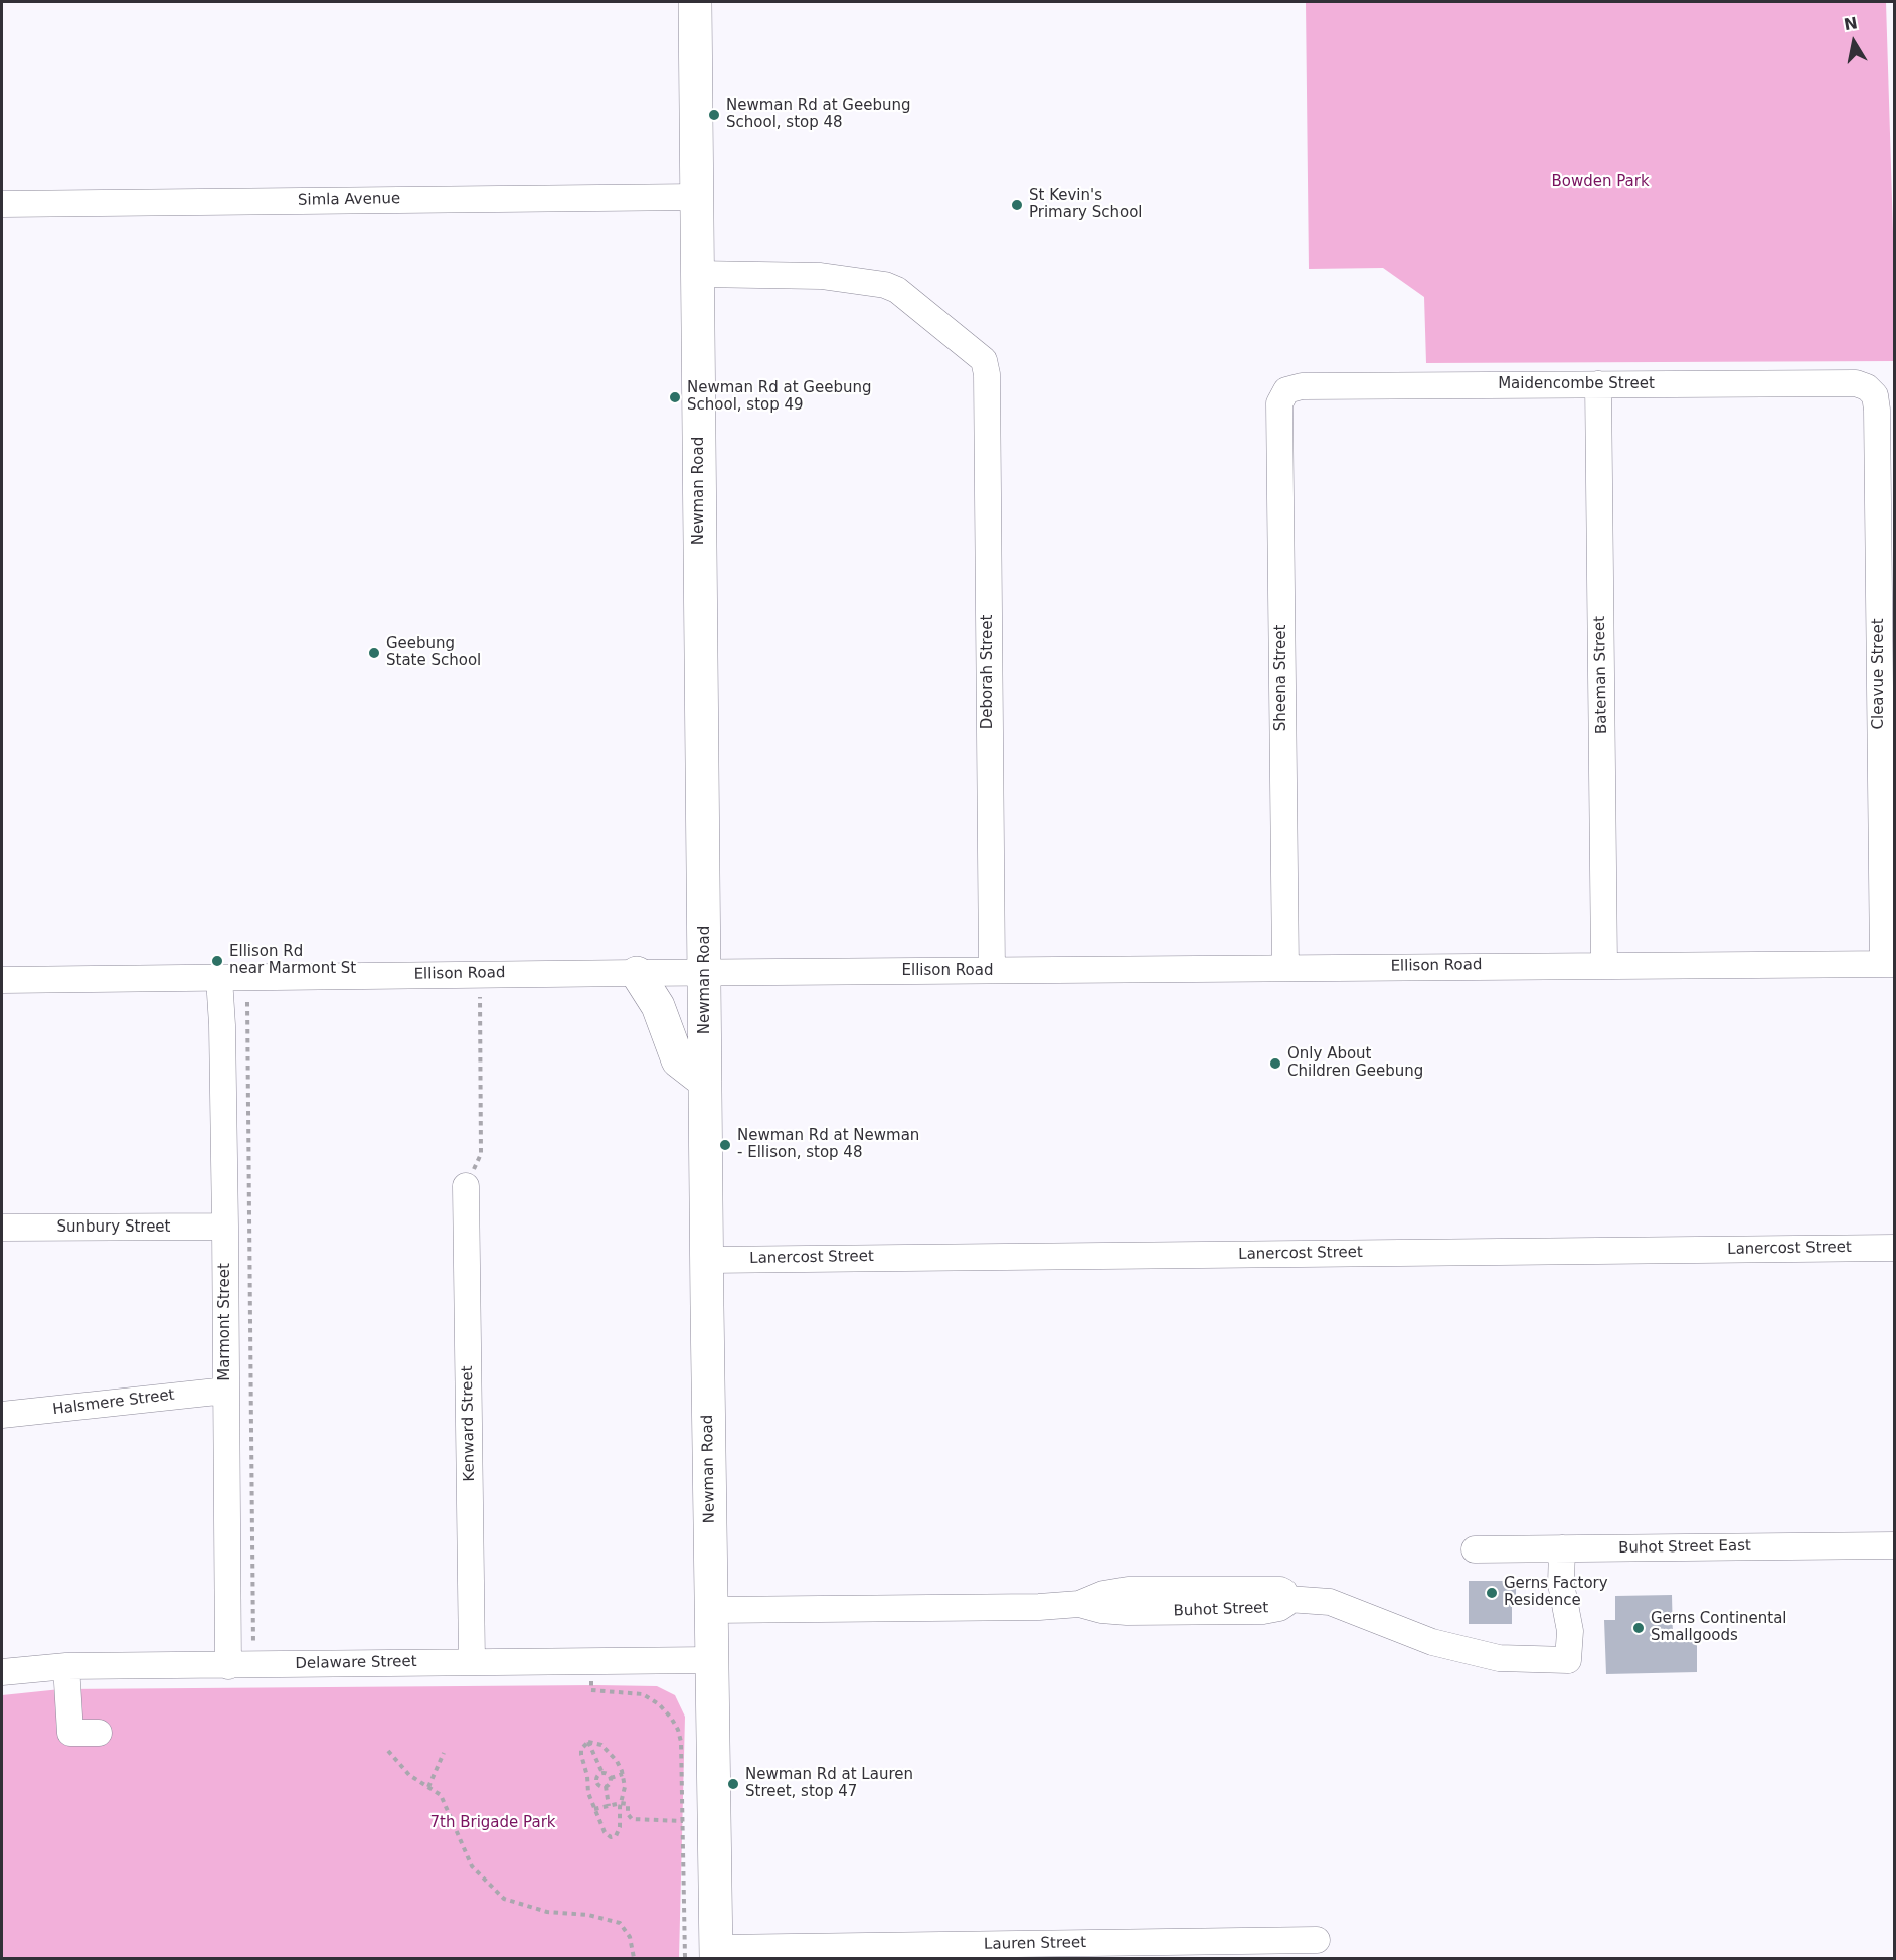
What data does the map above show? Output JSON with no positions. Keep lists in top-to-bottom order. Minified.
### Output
{"streets":{"main road":["Newman Road"],"street":["Simla Avenue","Maidencombe Street","Deborah Street","Cleavue Street","Bateman Street","Sheena Street","Ellison Road","Sunbury Street","Lanercost Street","Marmont Street","Halsmere Street","Kenward Street","Buhot Street East","Buhot Street","Delaware Street","Lauren Street"]},"crossings":[["Simla Avenue","Newman Road"],["Maidencombe Street","Cleavue Street"],["Maidencombe Street","Bateman Street"],["Maidencombe Street","Sheena Street"],["Newman Road","Deborah Street"],["Newman Road","Ellison Road"],["Newman Road","Lanercost Street"],["Newman Road","Buhot Street"],["Newman Road","Delaware Street"],["Newman Road","Lauren Street"],["Deborah Street","Ellison Road"],["Cleavue Street","Ellison Road"],["Bateman Street","Ellison Road"],["Sheena Street","Ellison Road"],["Ellison Road","Marmont Street"],["Sunbury Street","Marmont Street"],["Marmont Street","Halsmere Street"],["Marmont Street","Delaware Street"],["Kenward Street","Delaware Street"],["Buhot Street East","Buhot Street"]],"parks":["Bowden Park","7th Brigade Park"],"places":["Newman Rd at Geebung School, stop 48","St Kevin's Primary School","Newman Rd at Geebung School, stop 49","Geebung State School","Ellison Rd near Marmont St","Only About Children Geebung","Newman Rd at Newman - Ellison, stop 48","Gerns Factory Residence","Gerns Continental Smallgoods","Newman Rd at Lauren Street, stop 47"],"north":"top"}
